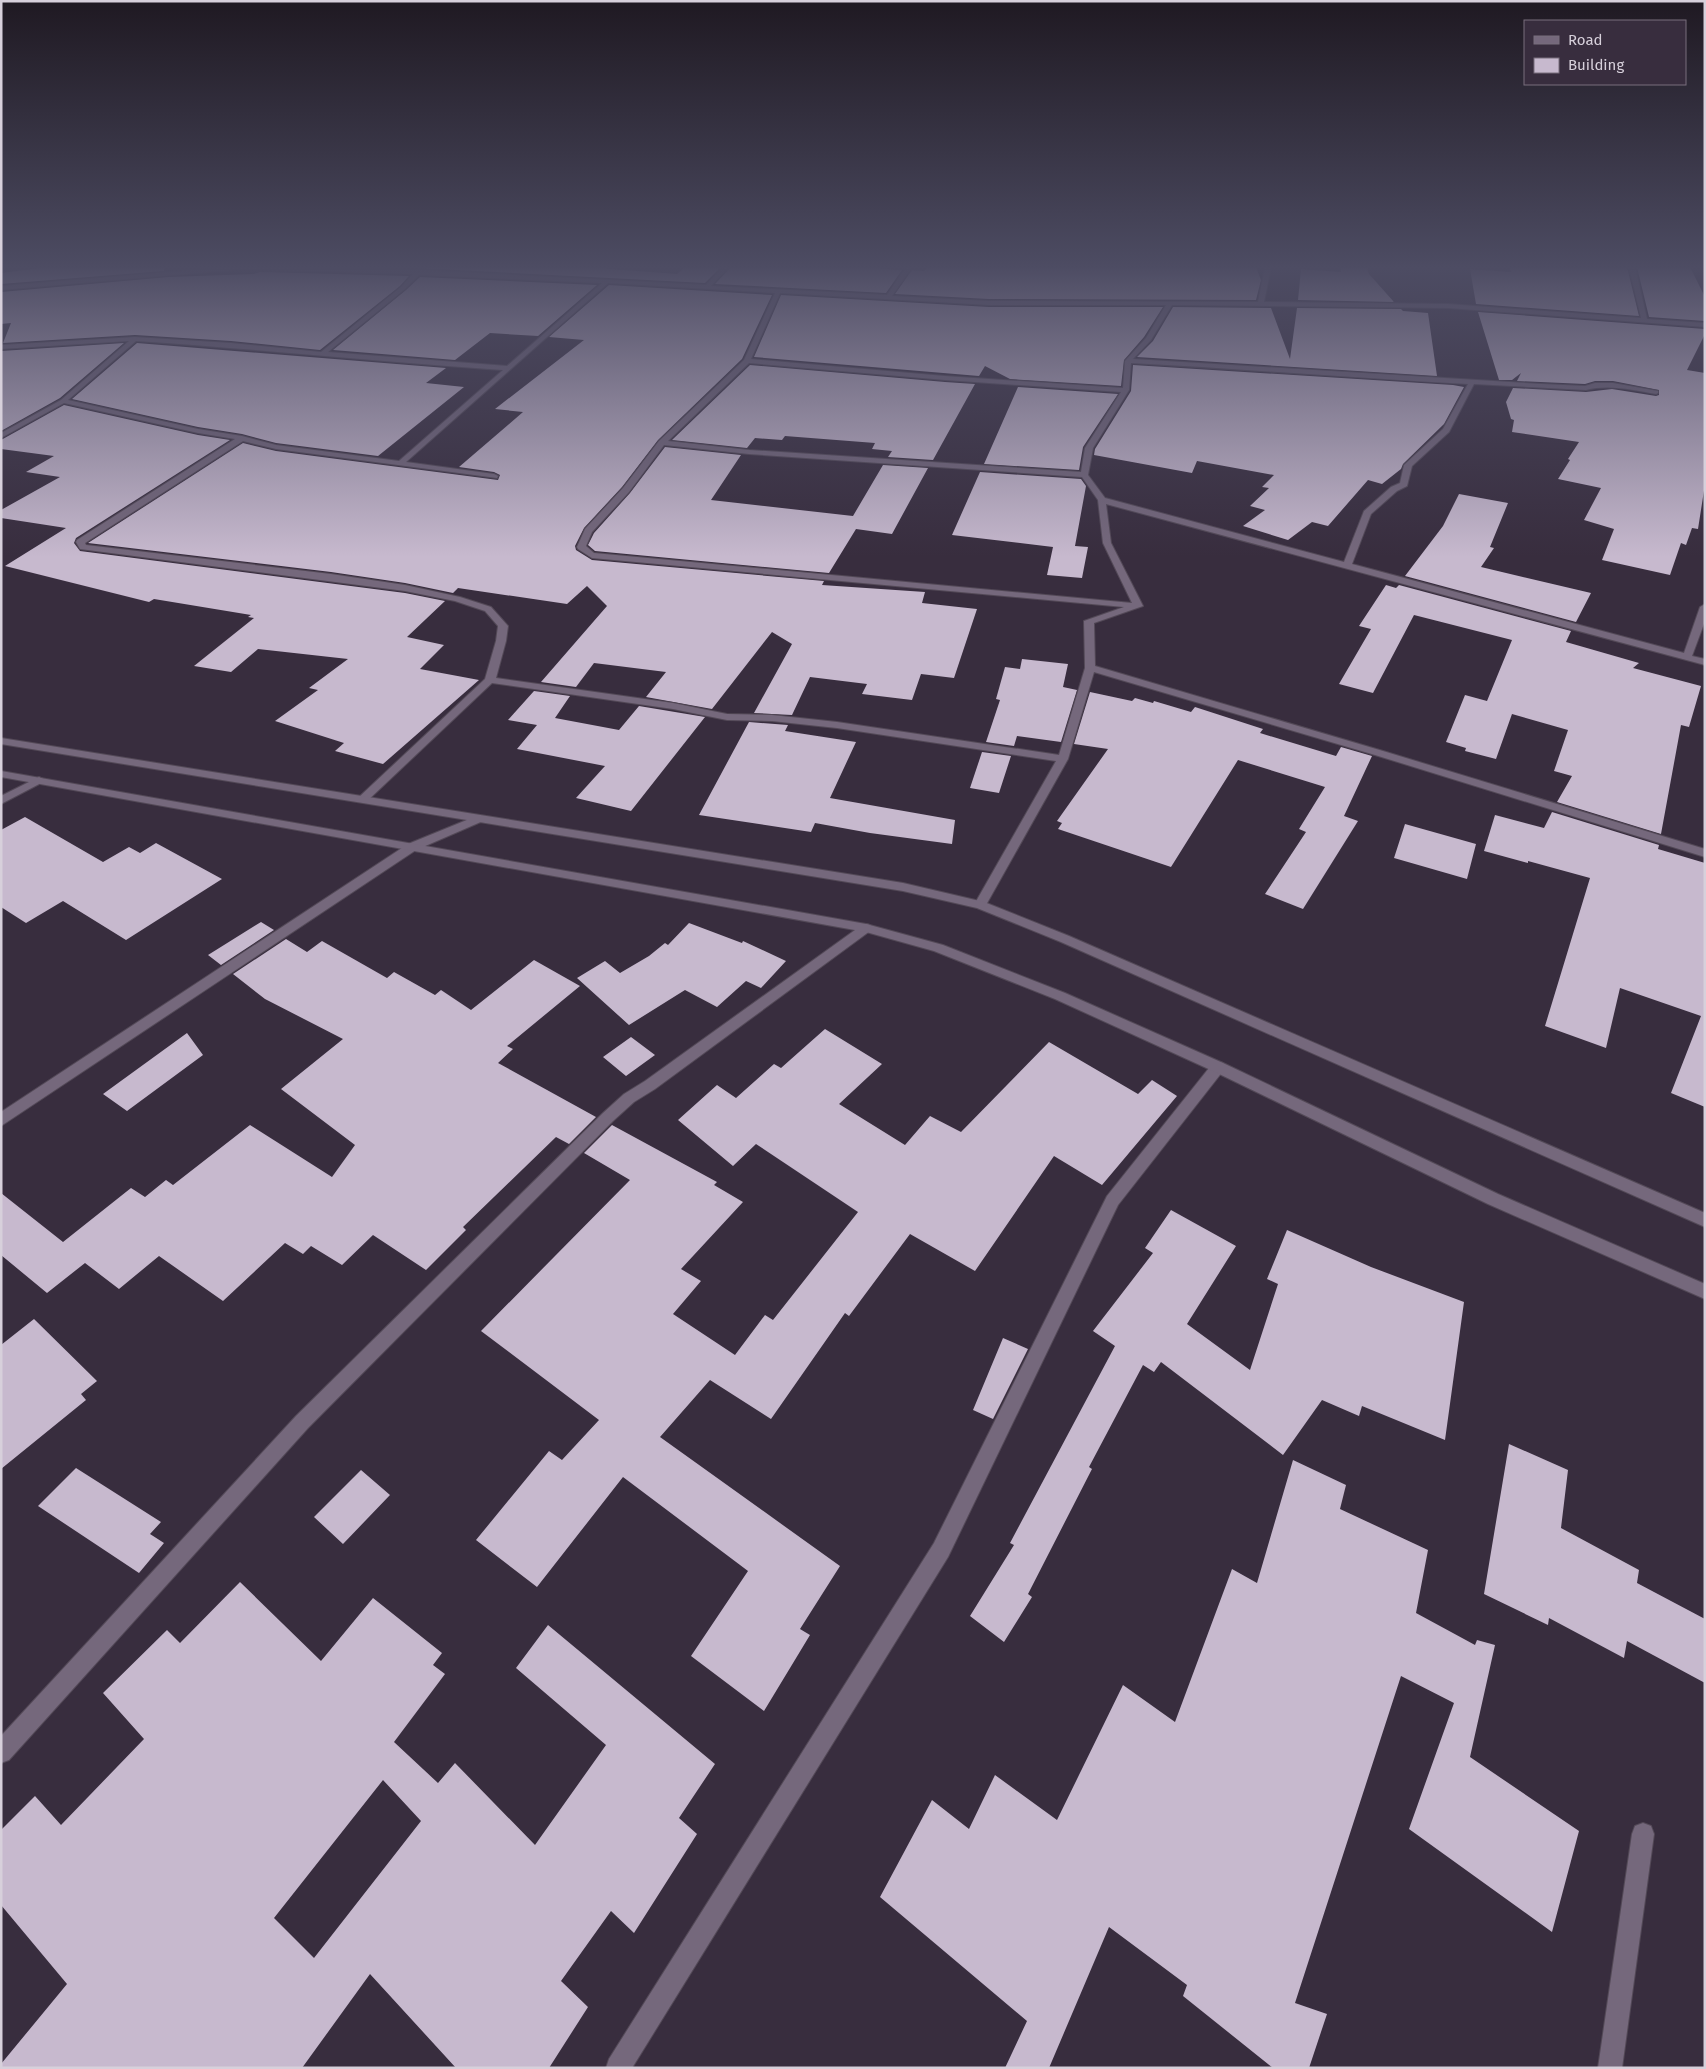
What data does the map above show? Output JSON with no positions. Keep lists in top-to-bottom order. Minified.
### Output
{"legend":["Road","Building"]}
